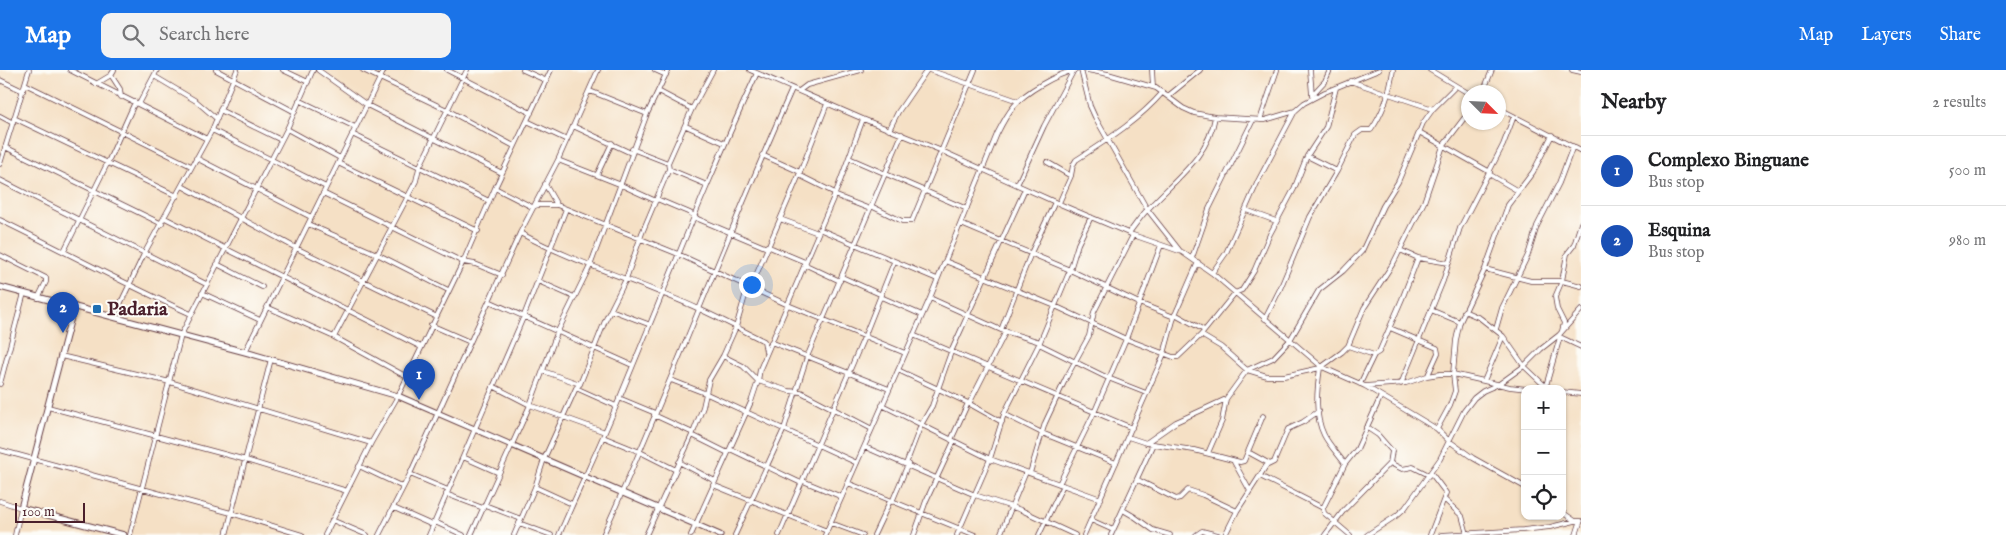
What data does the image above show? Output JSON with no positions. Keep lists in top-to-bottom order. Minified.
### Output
{"places":{"transit":["Padaria"]},"scale_bar":"100 m","north":"bottom right","page":{"header":"Map","search":"Search here","nav":["Map","Layers","Share"],"heading":["Nearby","2 results"],"list":[{"mark":"1","name":"Complexo Binguane","note":"Bus stop","value":"500 m"},{"mark":"2","name":"Esquina","note":"Bus stop","value":"980 m"}],"pins":["2","1"],"map_buttons":["+","−"],"scale":"100 m"}}
